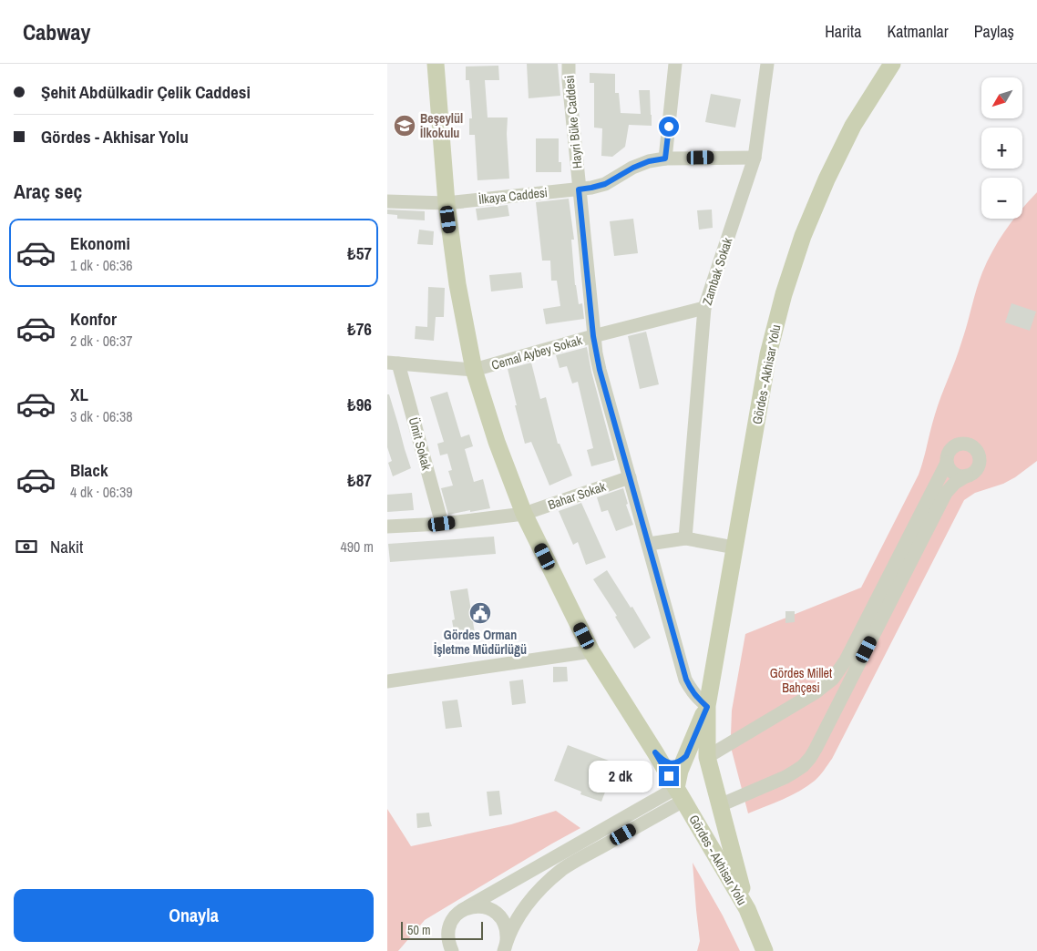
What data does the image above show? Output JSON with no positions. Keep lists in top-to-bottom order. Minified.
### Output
{"streets":{"main road":["Gördes - Akhisar Yolu"],"street":["Hayri Büke Caddesi","İlkaya Caddesi","Zambak Sokak","Cemal Aybey Sokak","Ümit Sokak","Bahar Sokak"]},"crossings":[["Hayri Büke Caddesi","İlkaya Caddesi"],["Hayri Büke Caddesi","Cemal Aybey Sokak"],["Hayri Büke Caddesi","Gördes - Akhisar Yolu"],["Hayri Büke Caddesi","Bahar Sokak"],["İlkaya Caddesi","Zambak Sokak"],["İlkaya Caddesi","Gördes - Akhisar Yolu"],["Zambak Sokak","Cemal Aybey Sokak"],["Cemal Aybey Sokak","Gördes - Akhisar Yolu"],["Gördes - Akhisar Yolu","Bahar Sokak"],["Ümit Sokak","Bahar Sokak"]],"parks":["Gördes Millet Bahçesi"],"places":{"school or university":["Beşeylül İlkokulu"],"public building":["Gördes Orman İşletme Müdürlüğü"]},"scale_bar":"50 m","north":"bottom left","page":{"header":"Cabway","nav":["Harita","Katmanlar","Paylaş"],"banner":["Şehit Abdülkadir Çelik Caddesi","Gördes - Akhisar Yolu"],"map_buttons":["+","−"],"heading":"Araç seç","list":[{"name":"Ekonomi","note":"1 dk · 06:36","value":"₺57"},{"name":"Konfor","note":"2 dk · 06:37","value":"₺76"},{"name":"XL","note":"3 dk · 06:38","value":"₺96"},{"name":"Black","note":"4 dk · 06:39","value":"₺87"}],"pay":["Nakit","490 m"],"bubble":"2 dk","buttons":"Onayla","scale":"50 m"}}
